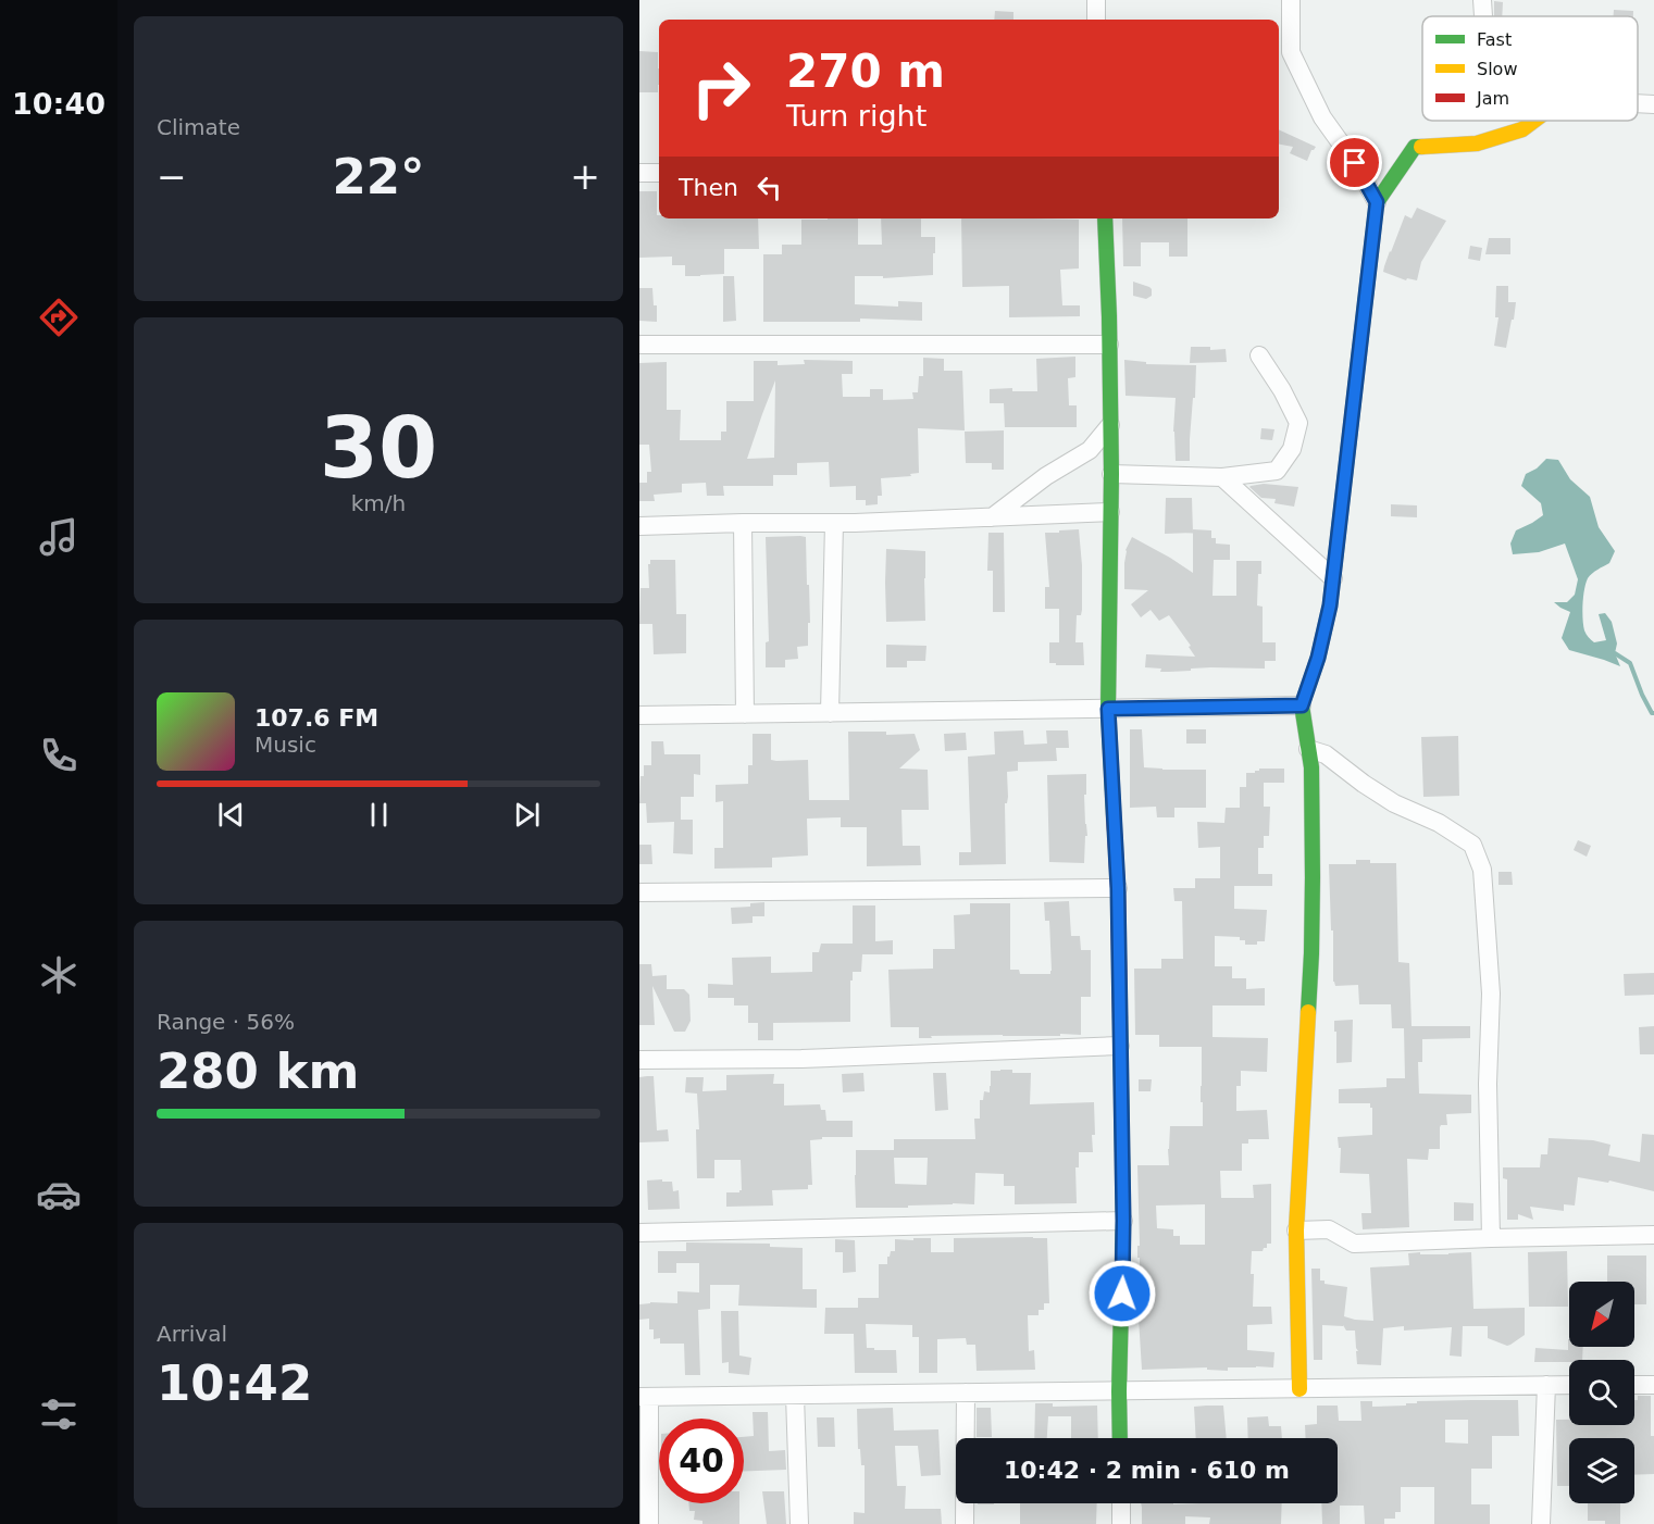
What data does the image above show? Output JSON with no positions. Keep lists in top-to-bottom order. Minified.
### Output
{"legend":["Fast","Slow","Jam"],"north":"bottom left","page":{"tabs":"10:40","tile":["Climate",["30","km/h"],["Range · 56%","280 km"],["Arrival","10:42"]],"turn":["270 m","Turn right"],"heat":["−","22°","+"],"then":"Then","song":["107.6 FM","Music"],"limit":"40","trip":"10:42 · 2 min · 610 m"}}
